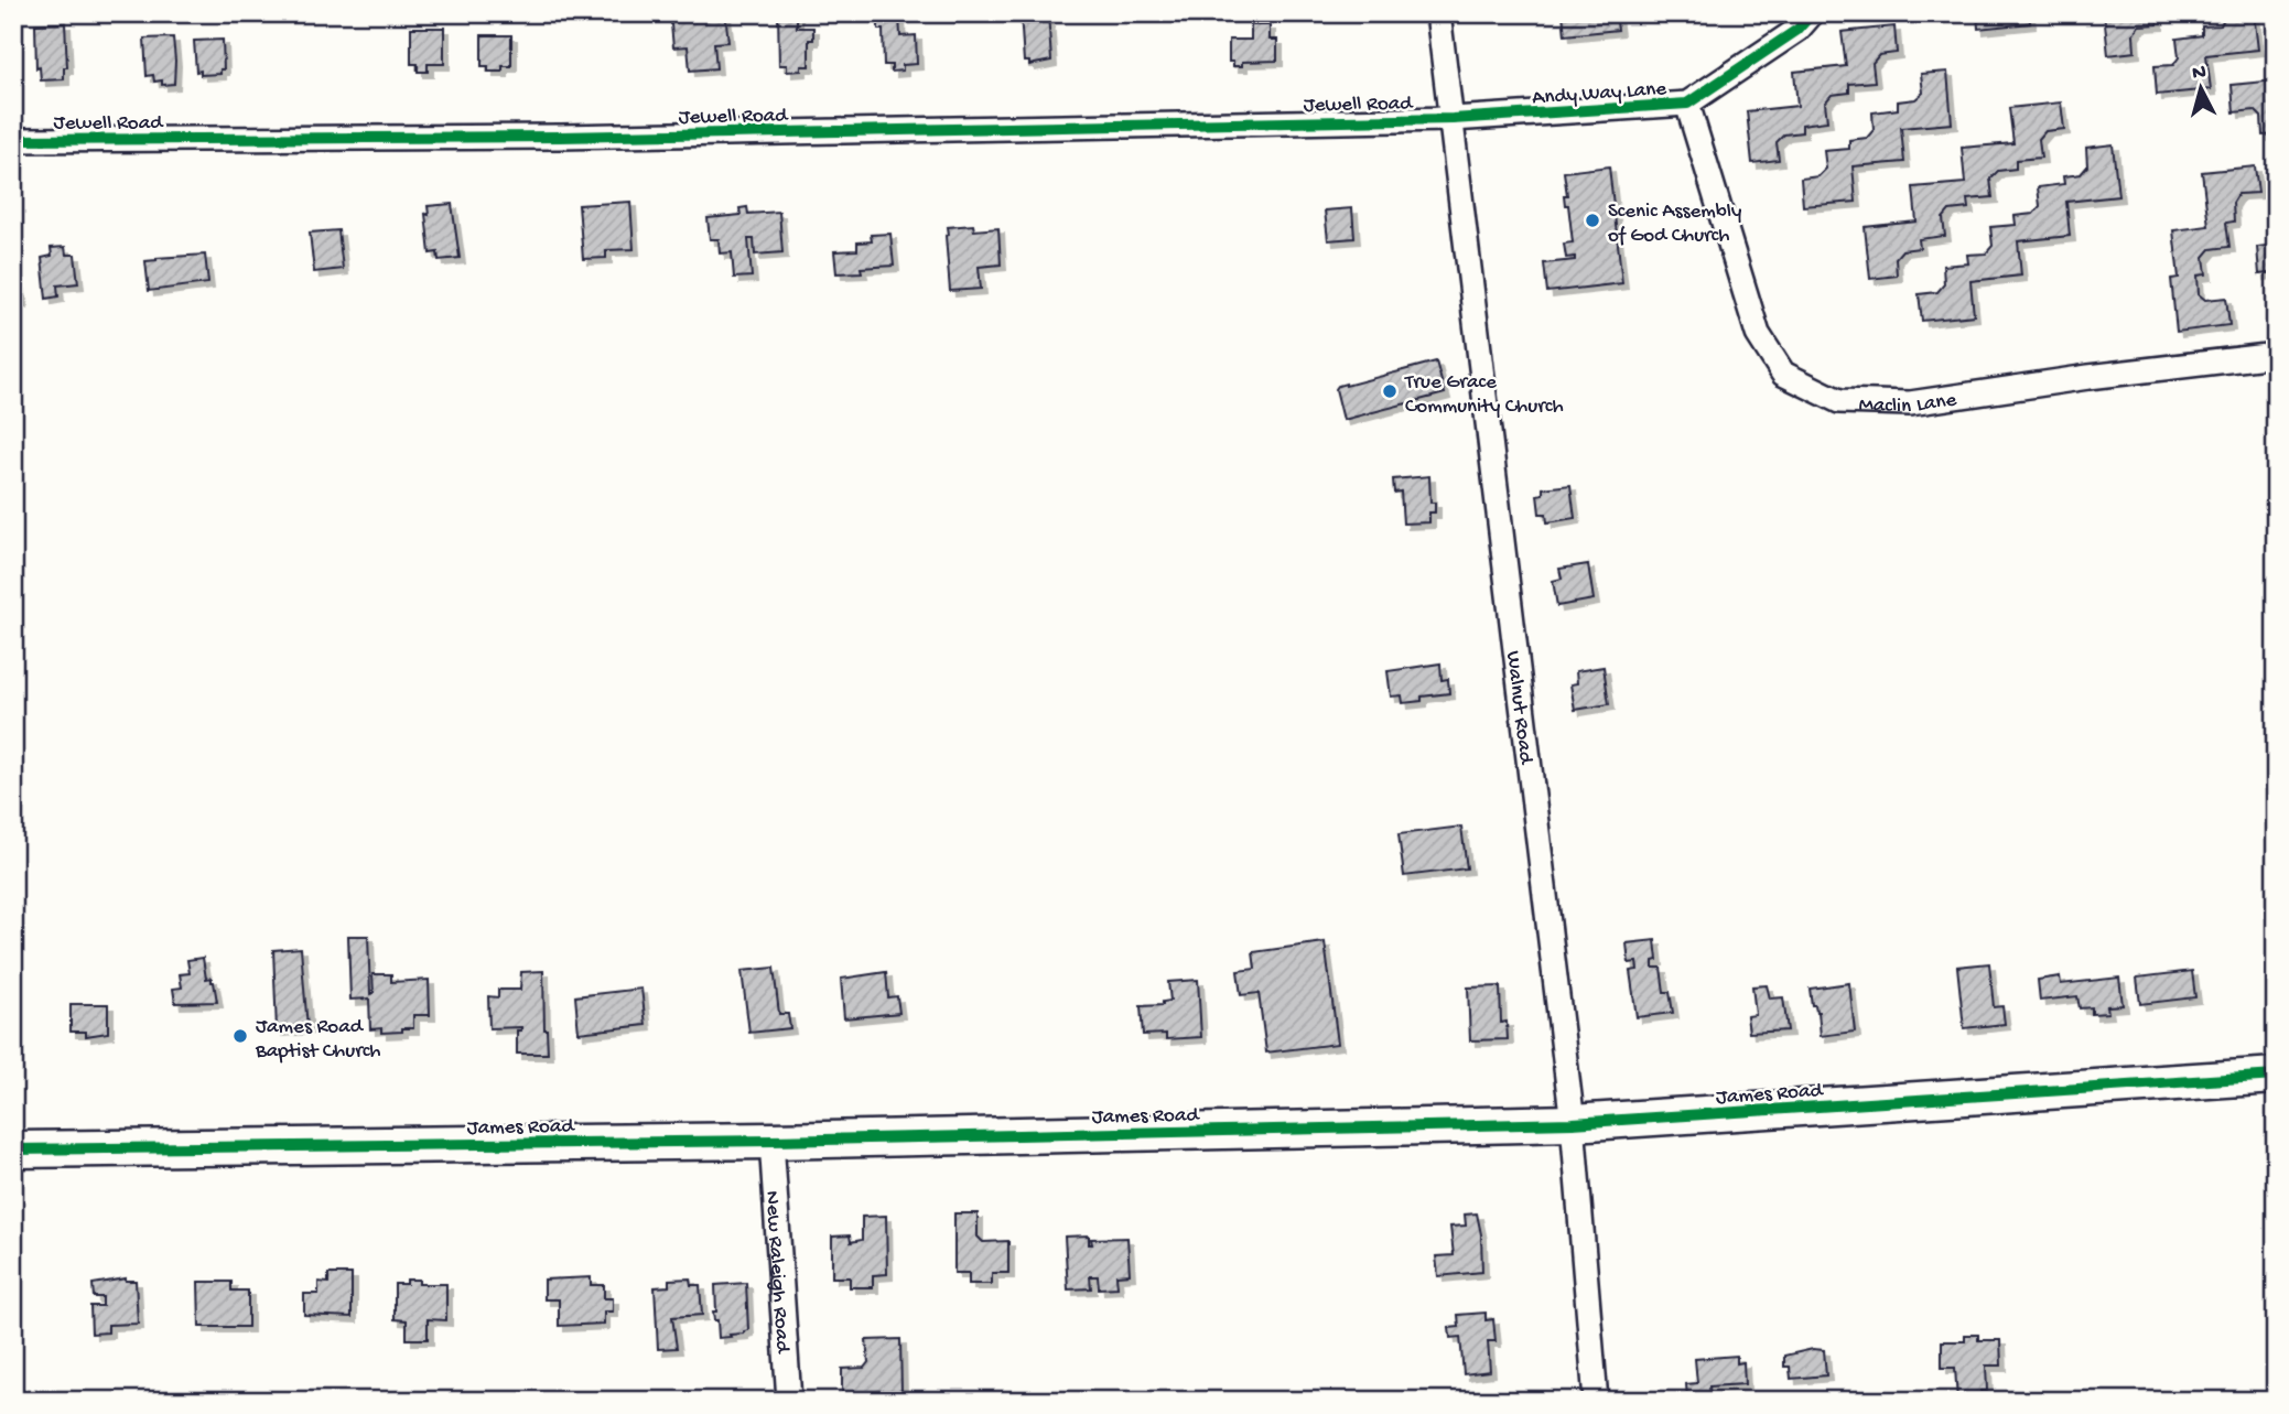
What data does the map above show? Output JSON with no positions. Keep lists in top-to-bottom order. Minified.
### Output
{"streets":{"main road":["James Road"],"street":["Andy Way Lane","Jewell Road","Maclin Lane","Walnut Road","New Raleigh Road"]},"crossings":[["Andy Way Lane","Jewell Road"],["Andy Way Lane","Maclin Lane"],["Andy Way Lane","Walnut Road"],["Jewell Road","Walnut Road"],["Walnut Road","James Road"],["James Road","New Raleigh Road"]],"places":["Scenic Assembly of God Church","True Grace Community Church","James Road Baptist Church"],"north":"top"}
